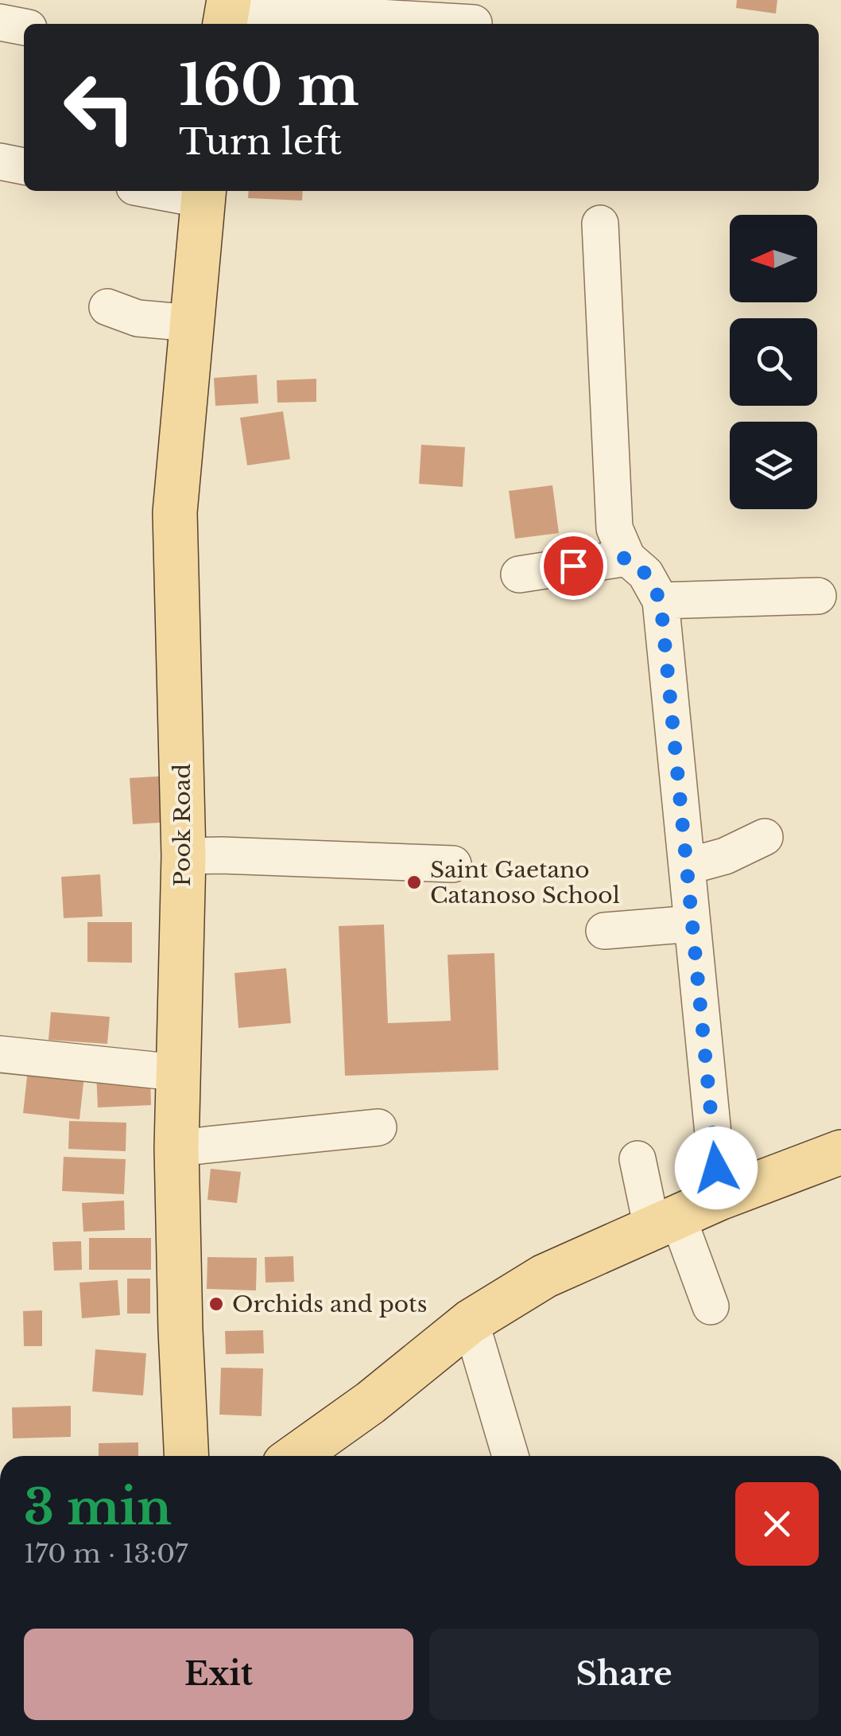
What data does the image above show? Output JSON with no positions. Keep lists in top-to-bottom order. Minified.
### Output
{"streets":{"main road":["Pook Road"]},"places":["Saint Gaetano Catanoso School","Orchids and pots"],"north":"left","page":{"turn":["160 m","Turn left"],"heading":["3 min","170 m · 13:07"],"buttons":["Exit","Share"]}}
